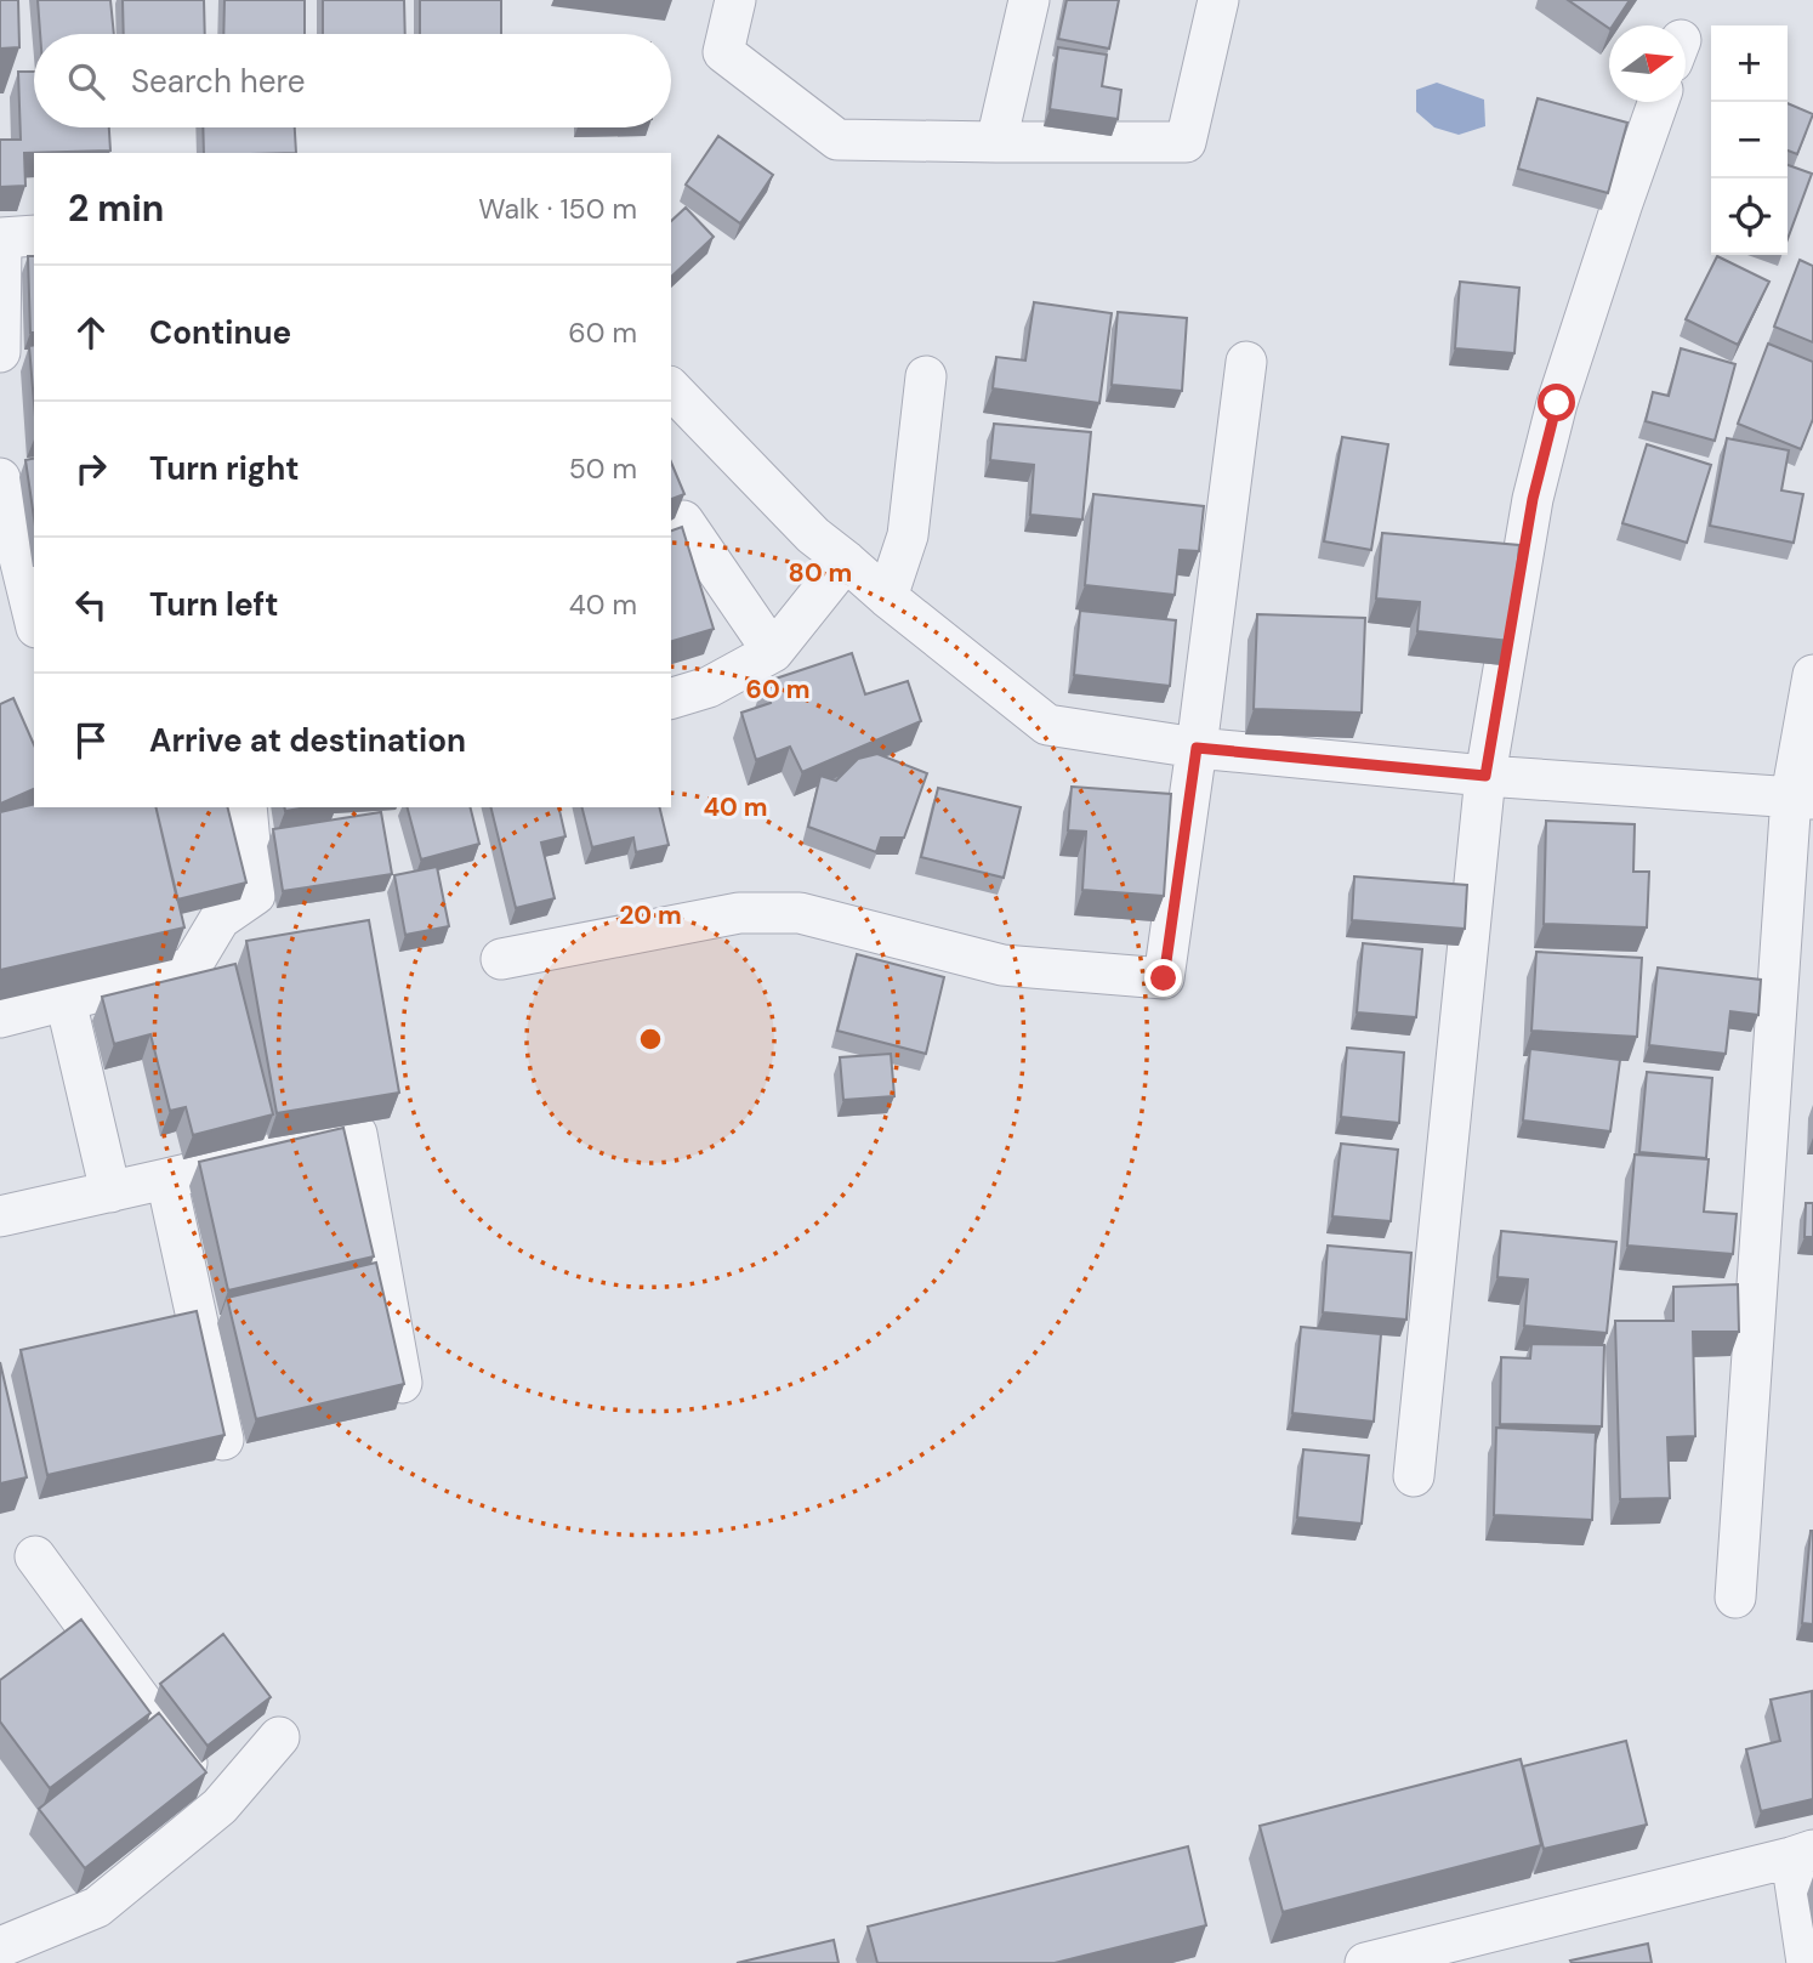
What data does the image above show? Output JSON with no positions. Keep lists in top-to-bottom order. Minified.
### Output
{"north":"right","page":{"map_buttons":["+","−"],"search":"Search here","heading":["2 min","Walk · 150 m"],"list":[["Continue","60 m"],["Turn right","50 m"],["Turn left","40 m"],"Arrive at destination"]},"rings":["80 m","60 m","40 m","20 m"]}
